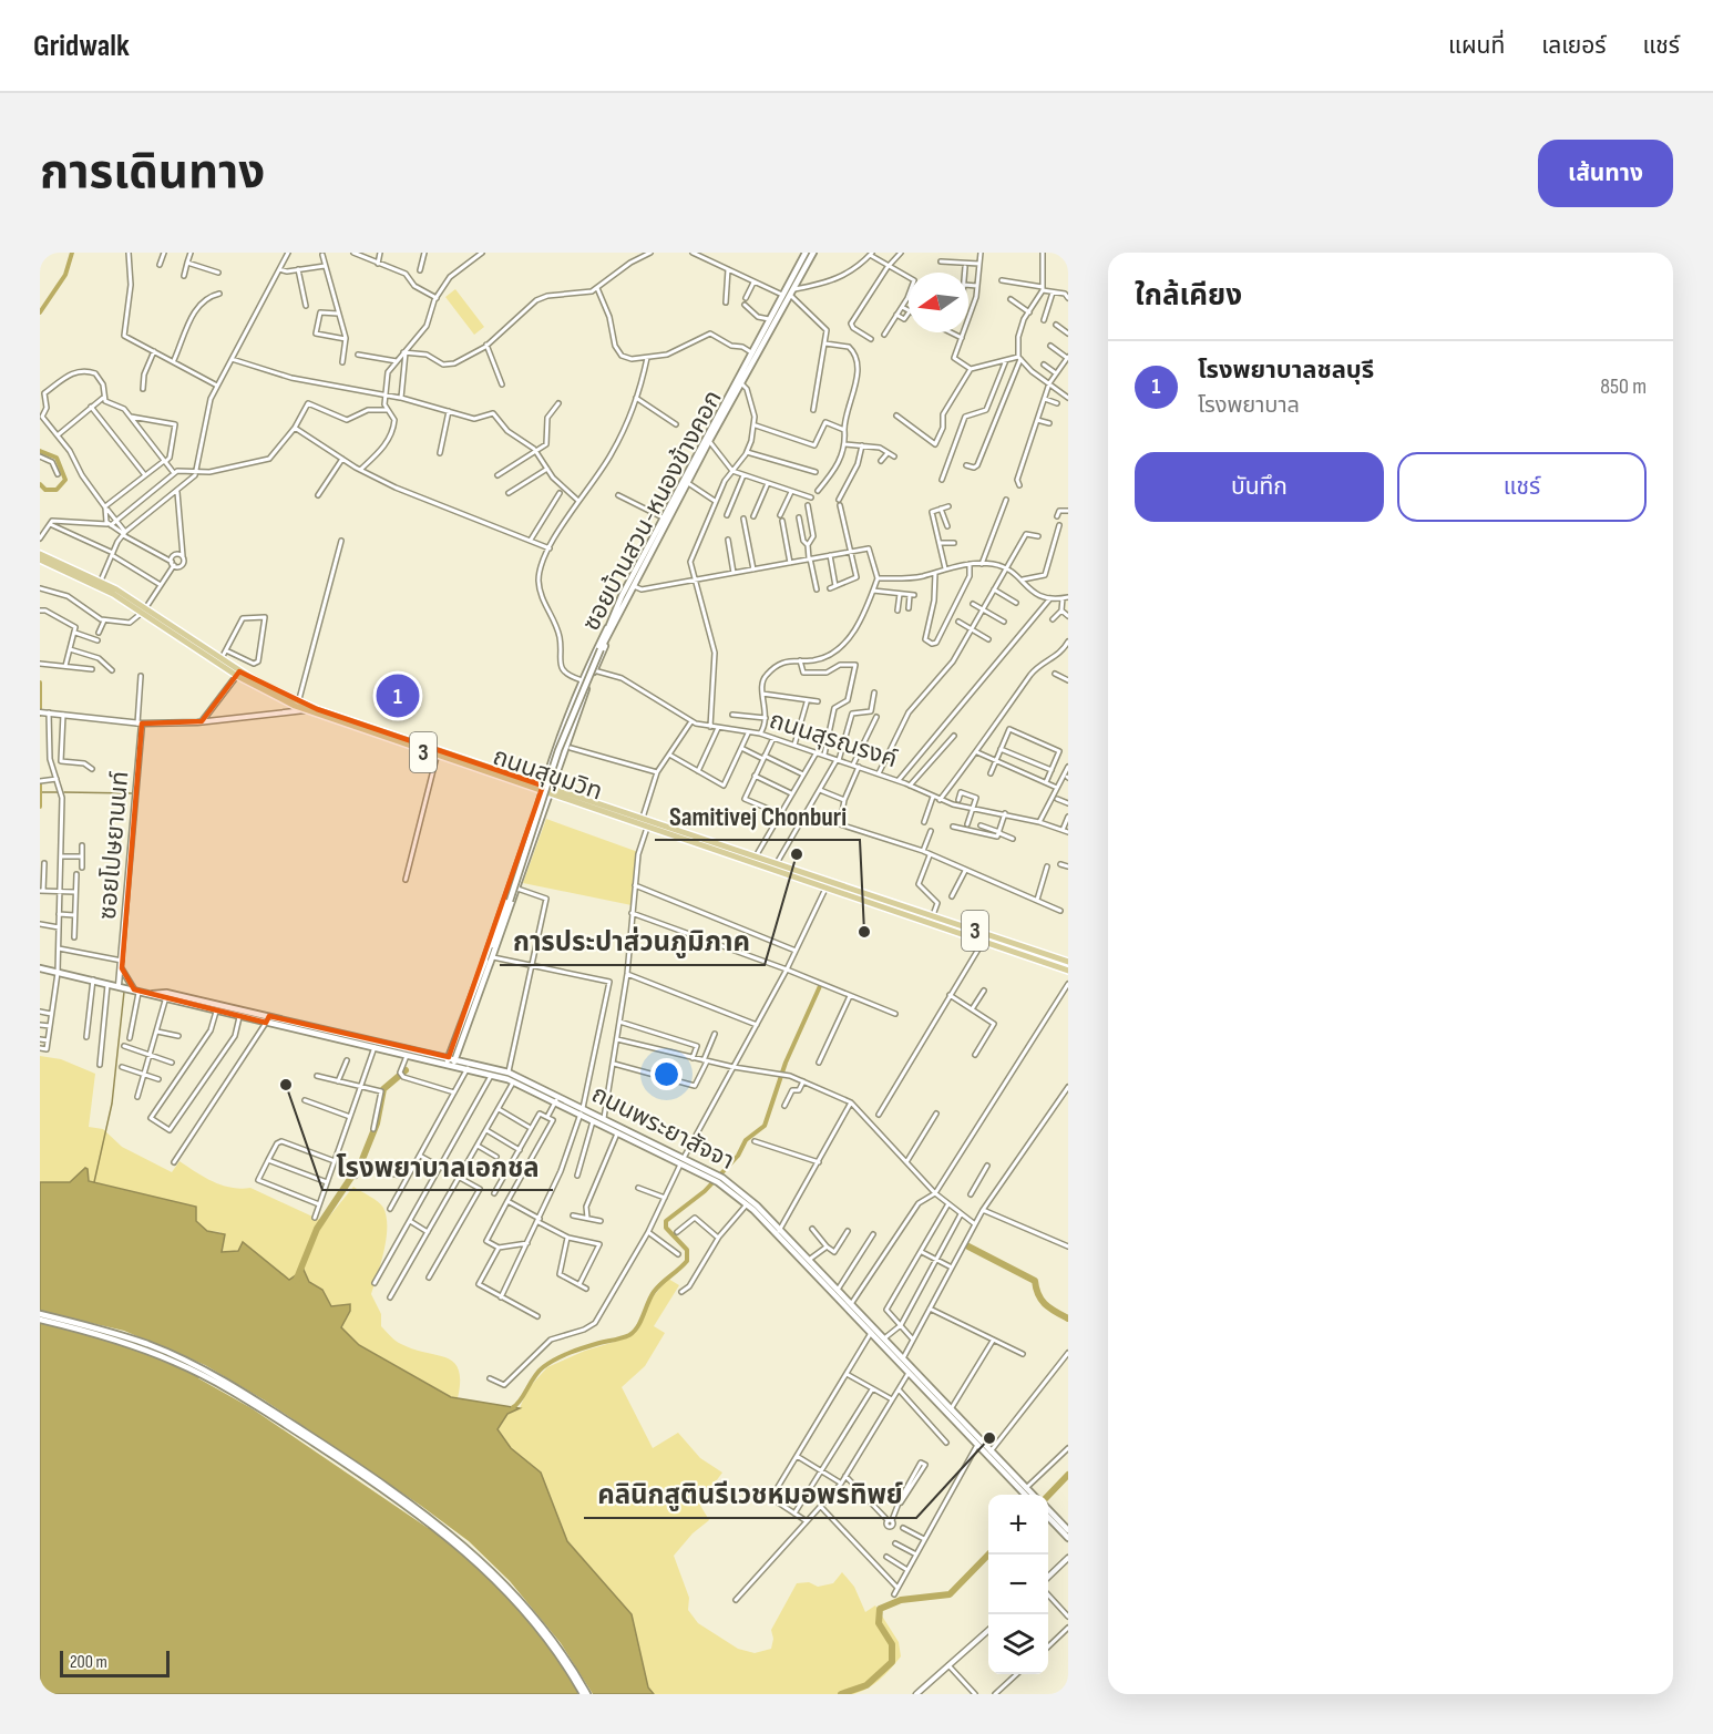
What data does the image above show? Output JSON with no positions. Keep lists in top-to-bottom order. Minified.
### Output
{"streets":{"main road":["ซอยบ้านสวน-หนองข้างคอก","3","ถนนสุขุมวิท","ถนนพระยาสัจจา"],"street":["ถนนสุรณรงค์","ซอยโปษยานนท์"]},"crossings":[["ซอยโปษยานนท์","ถนนพระยาสัจจา"]],"places":["การประปาส่วนภูมิภาค","Samitivej Chonburi","โรงพยาบาลเอกชล","คลินิกสูตินรีเวชหมอพรทิพย์"],"scale_bar":"200 m","north":"left","page":{"header":"Gridwalk","nav":["แผนที่","เลเยอร์","แชร์"],"title":"การเดินทาง","buttons":["เส้นทาง",["บันทึก","แชร์"]],"heading":"ใกล้เคียง","list":[{"mark":"1","name":"โรงพยาบาลชลบุรี","note":"โรงพยาบาล","value":"850 m"}],"pins":"1","map_buttons":["+","−"],"scale":"200 m"}}
